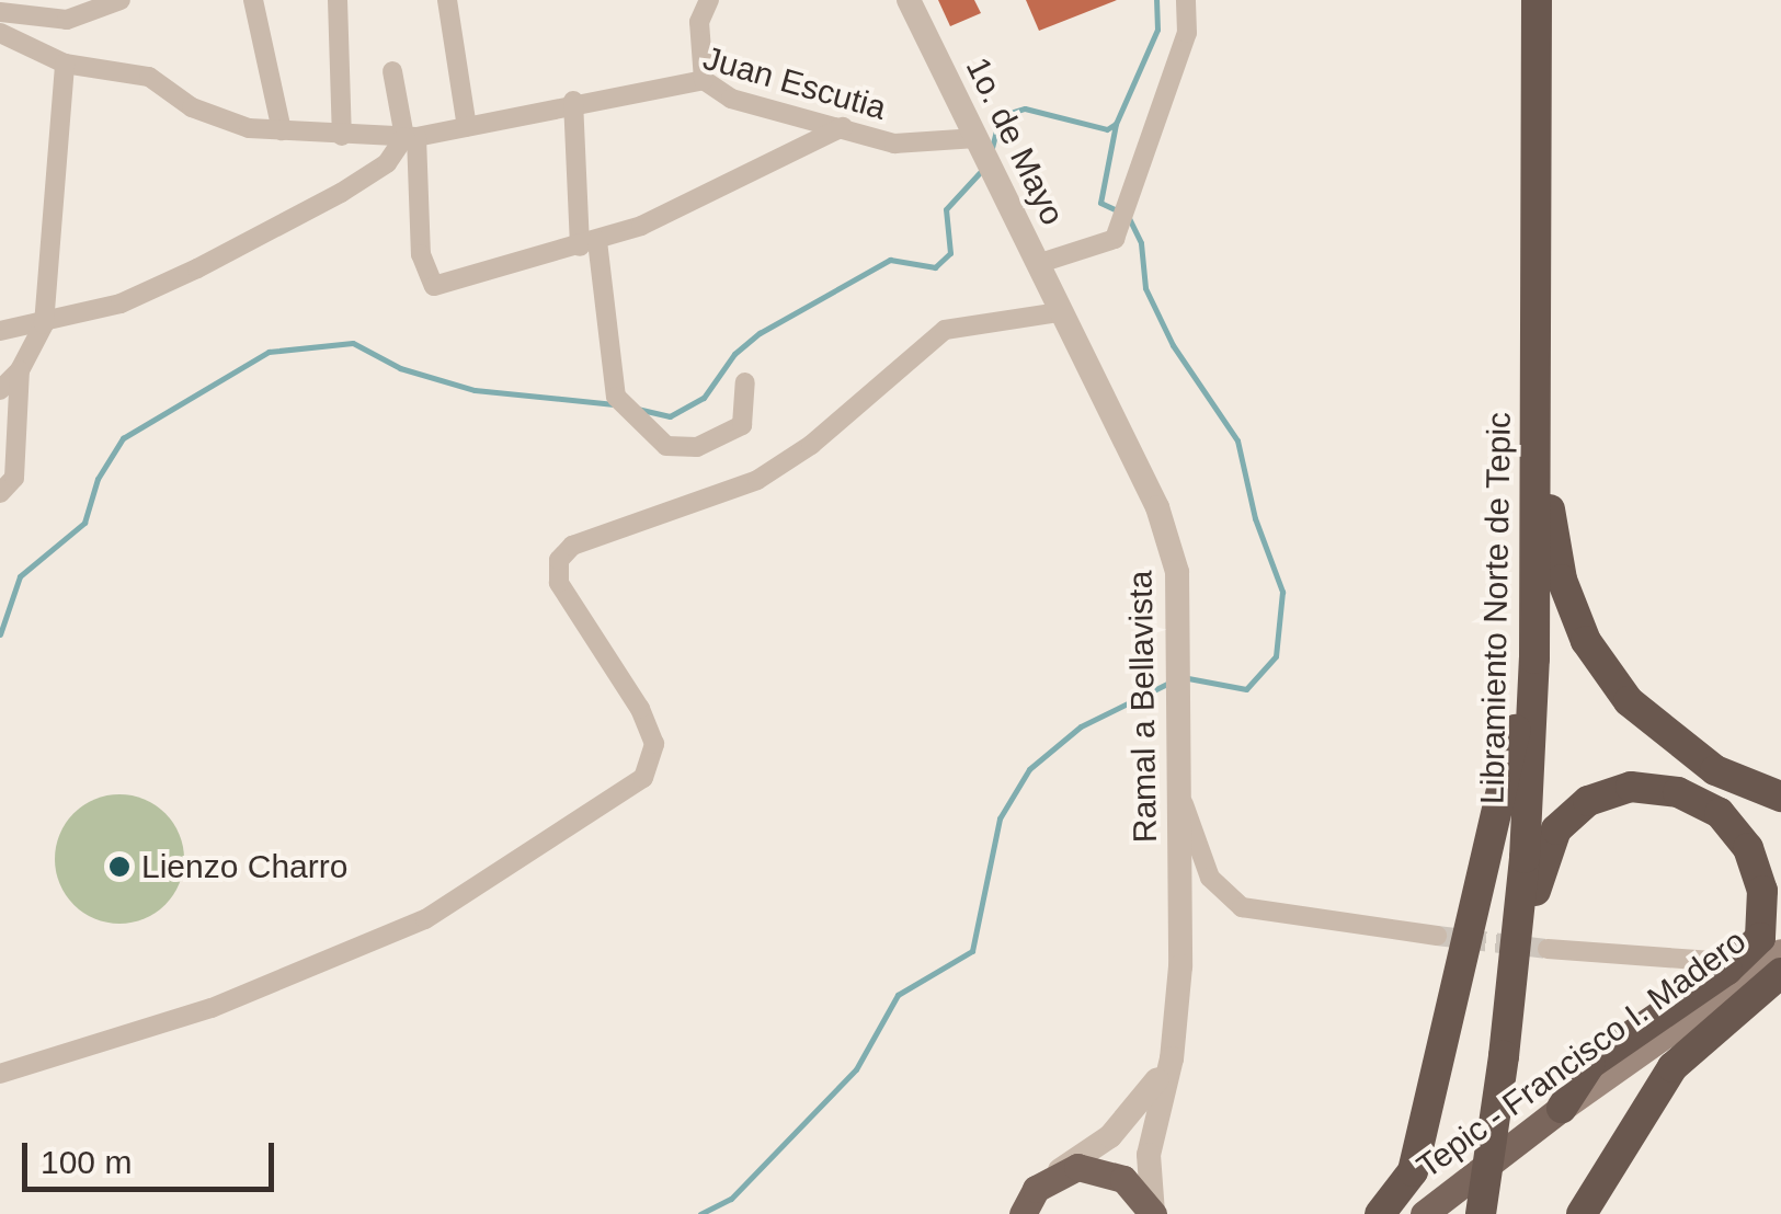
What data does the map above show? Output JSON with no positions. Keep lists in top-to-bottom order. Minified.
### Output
{"streets":{"highway":["Libramiento Norte de Tepic"],"main road":["Tepic - Francisco I. Madero"],"street":["Juan Escutia","1o. de Mayo","Ramal a Bellavista"]},"crossings":[["Juan Escutia","1o. de Mayo"],["1o. de Mayo","Ramal a Bellavista"]],"places":["Lienzo Charro"],"scale_bar":"100 m"}
